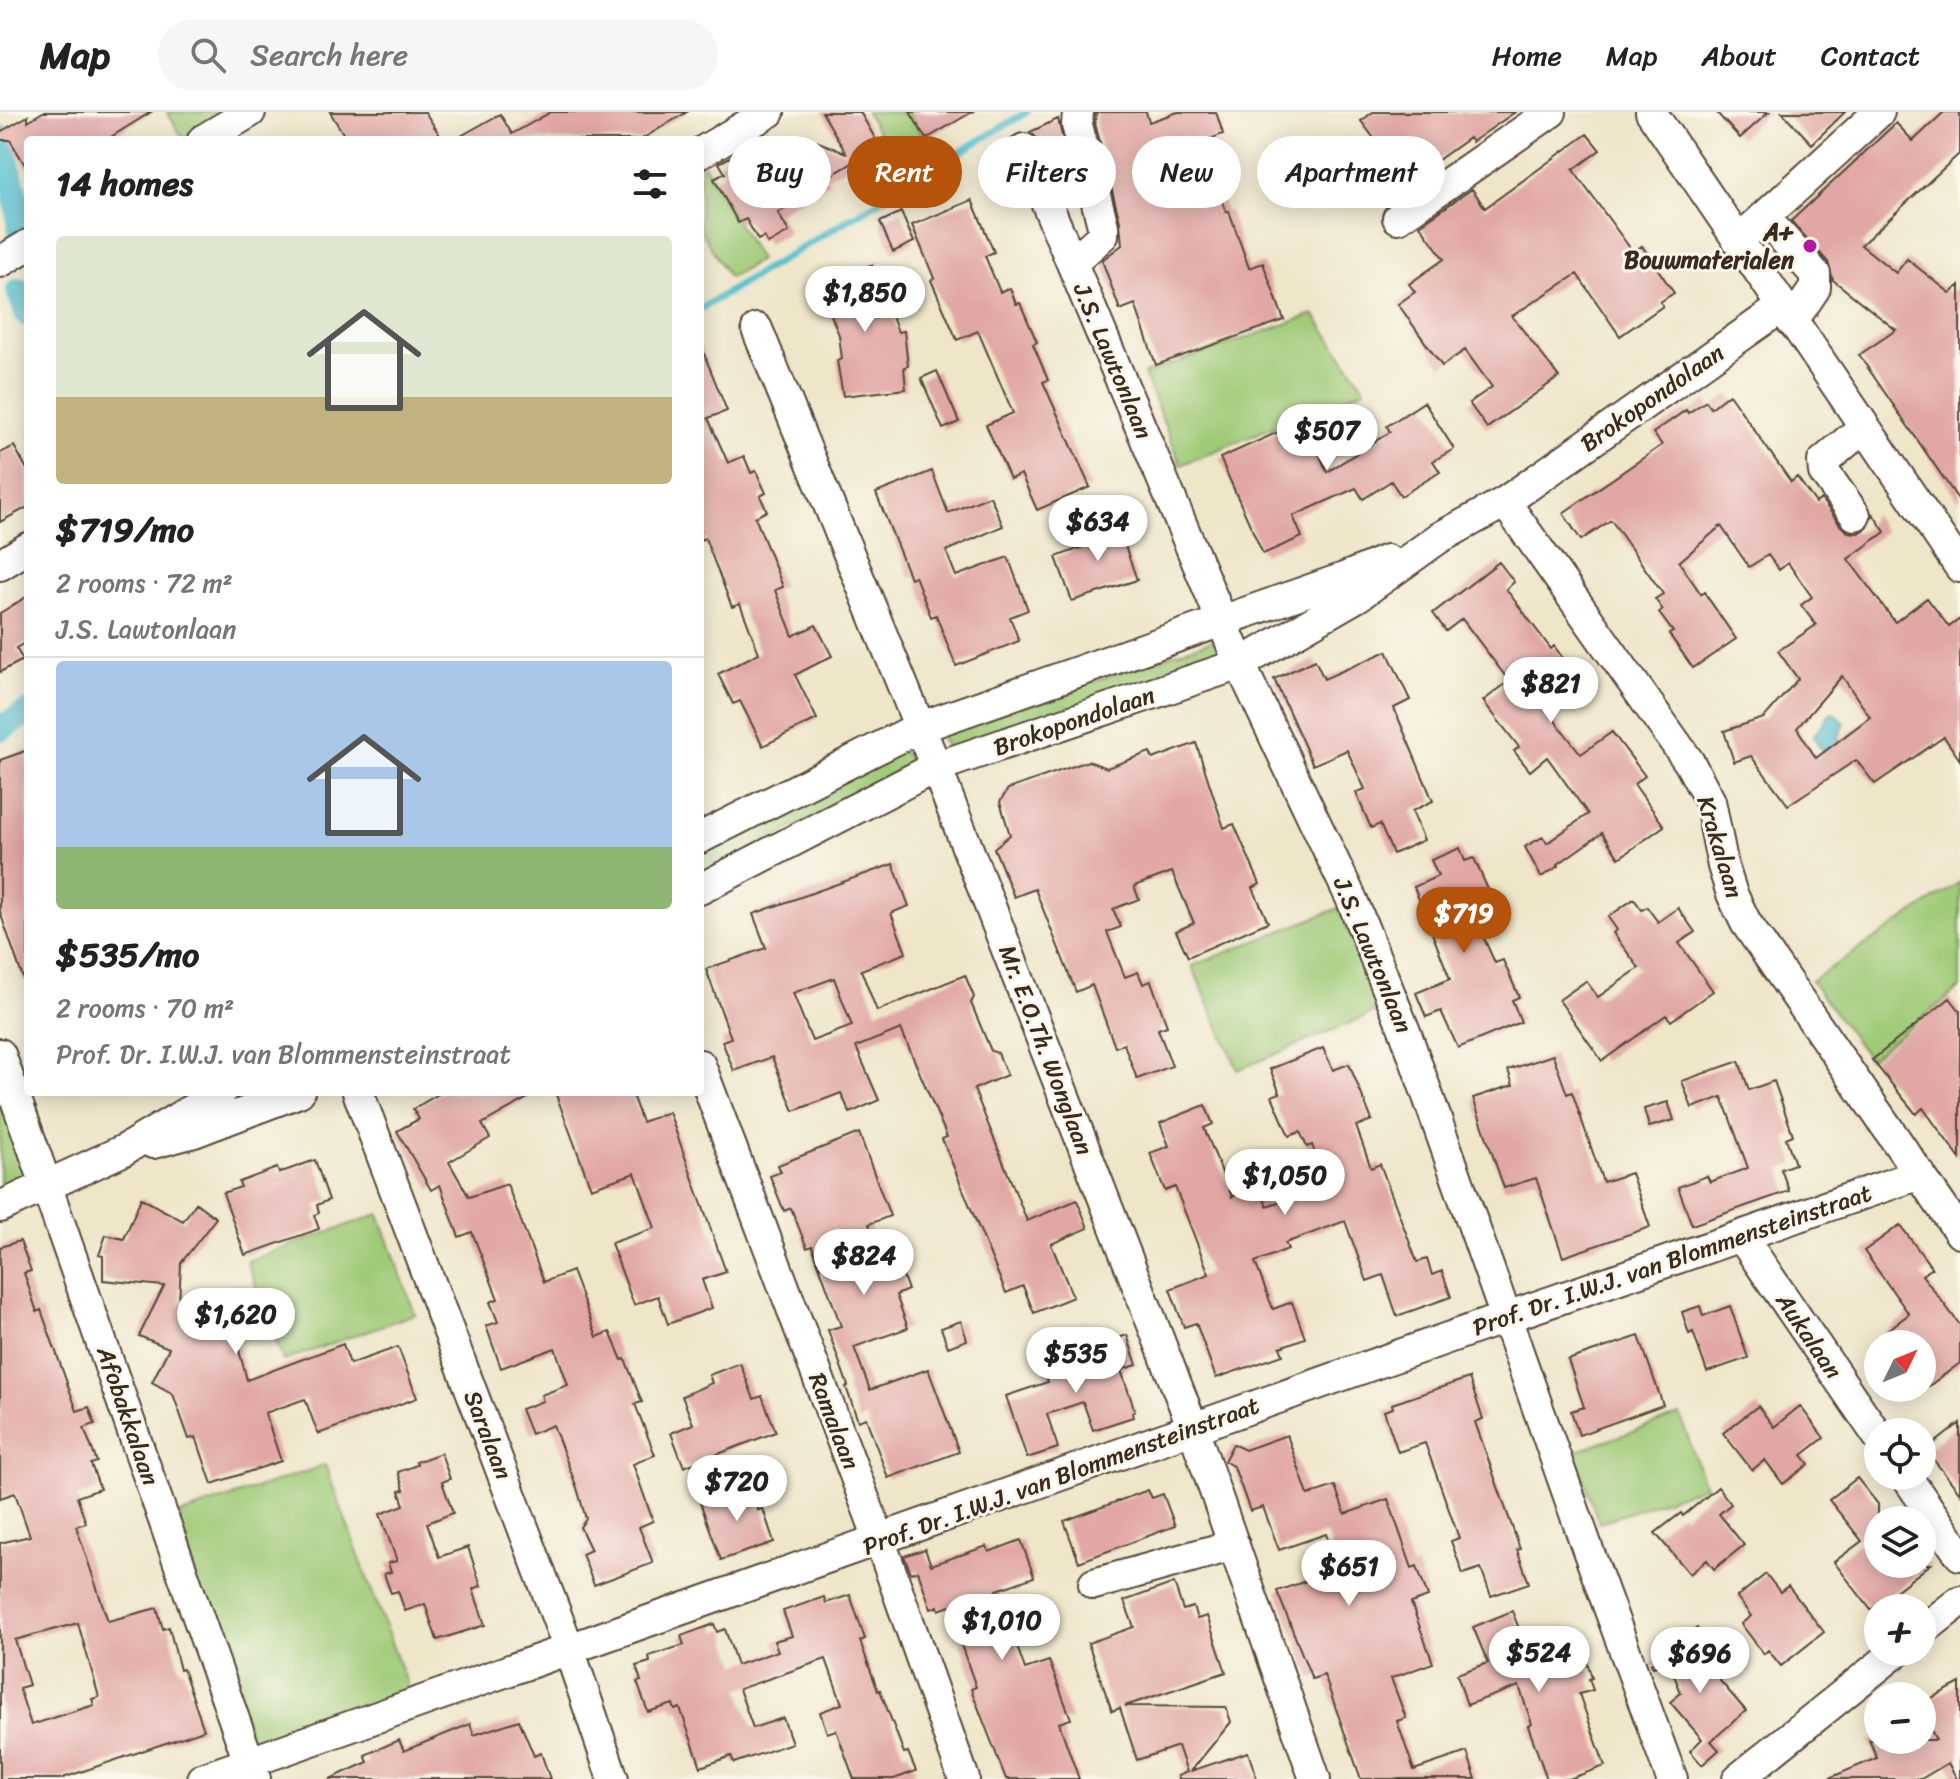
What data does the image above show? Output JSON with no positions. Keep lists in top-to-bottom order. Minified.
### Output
{"streets":{"street":["J.S. Lawtonlaan","Brokopondolaan","Krakalaan","Mr. E.O.Th. Wonglaan","Prof. Dr. I.W.J. van Blommensteinstraat","Aukalaan","Afobakkalaan","Ramalaan","Saralaan"]},"crossings":[["J.S. Lawtonlaan","Brokopondolaan"],["J.S. Lawtonlaan","Prof. Dr. I.W.J. van Blommensteinstraat"],["Brokopondolaan","Krakalaan"],["Brokopondolaan","Mr. E.O.Th. Wonglaan"],["Krakalaan","Prof. Dr. I.W.J. van Blommensteinstraat"],["Mr. E.O.Th. Wonglaan","Prof. Dr. I.W.J. van Blommensteinstraat"],["Prof. Dr. I.W.J. van Blommensteinstraat","Aukalaan"],["Prof. Dr. I.W.J. van Blommensteinstraat","Afobakkalaan"],["Prof. Dr. I.W.J. van Blommensteinstraat","Ramalaan"],["Prof. Dr. I.W.J. van Blommensteinstraat","Saralaan"]],"places":["A+ Bouwmaterialen"],"north":"top right","page":{"header":"Map","search":"Search here","nav":["Home","Map","About","Contact"],"chip":["Buy","Rent","Filters","New","Apartment"],"heading":"14 homes","list":[{"name":"$719/mo","note":"2 rooms · 72 m² · J.S. Lawtonlaan"},{"name":"$535/mo","note":"2 rooms · 70 m² · Prof. Dr. I.W.J. van Blommensteinstraat"}],"price":["$1,850","$507","$634","$821","$719","$1,050","$824","$1,620","$535","$720","$651","$1,010","$524","$696"],"map_buttons":["+","−"]}}
